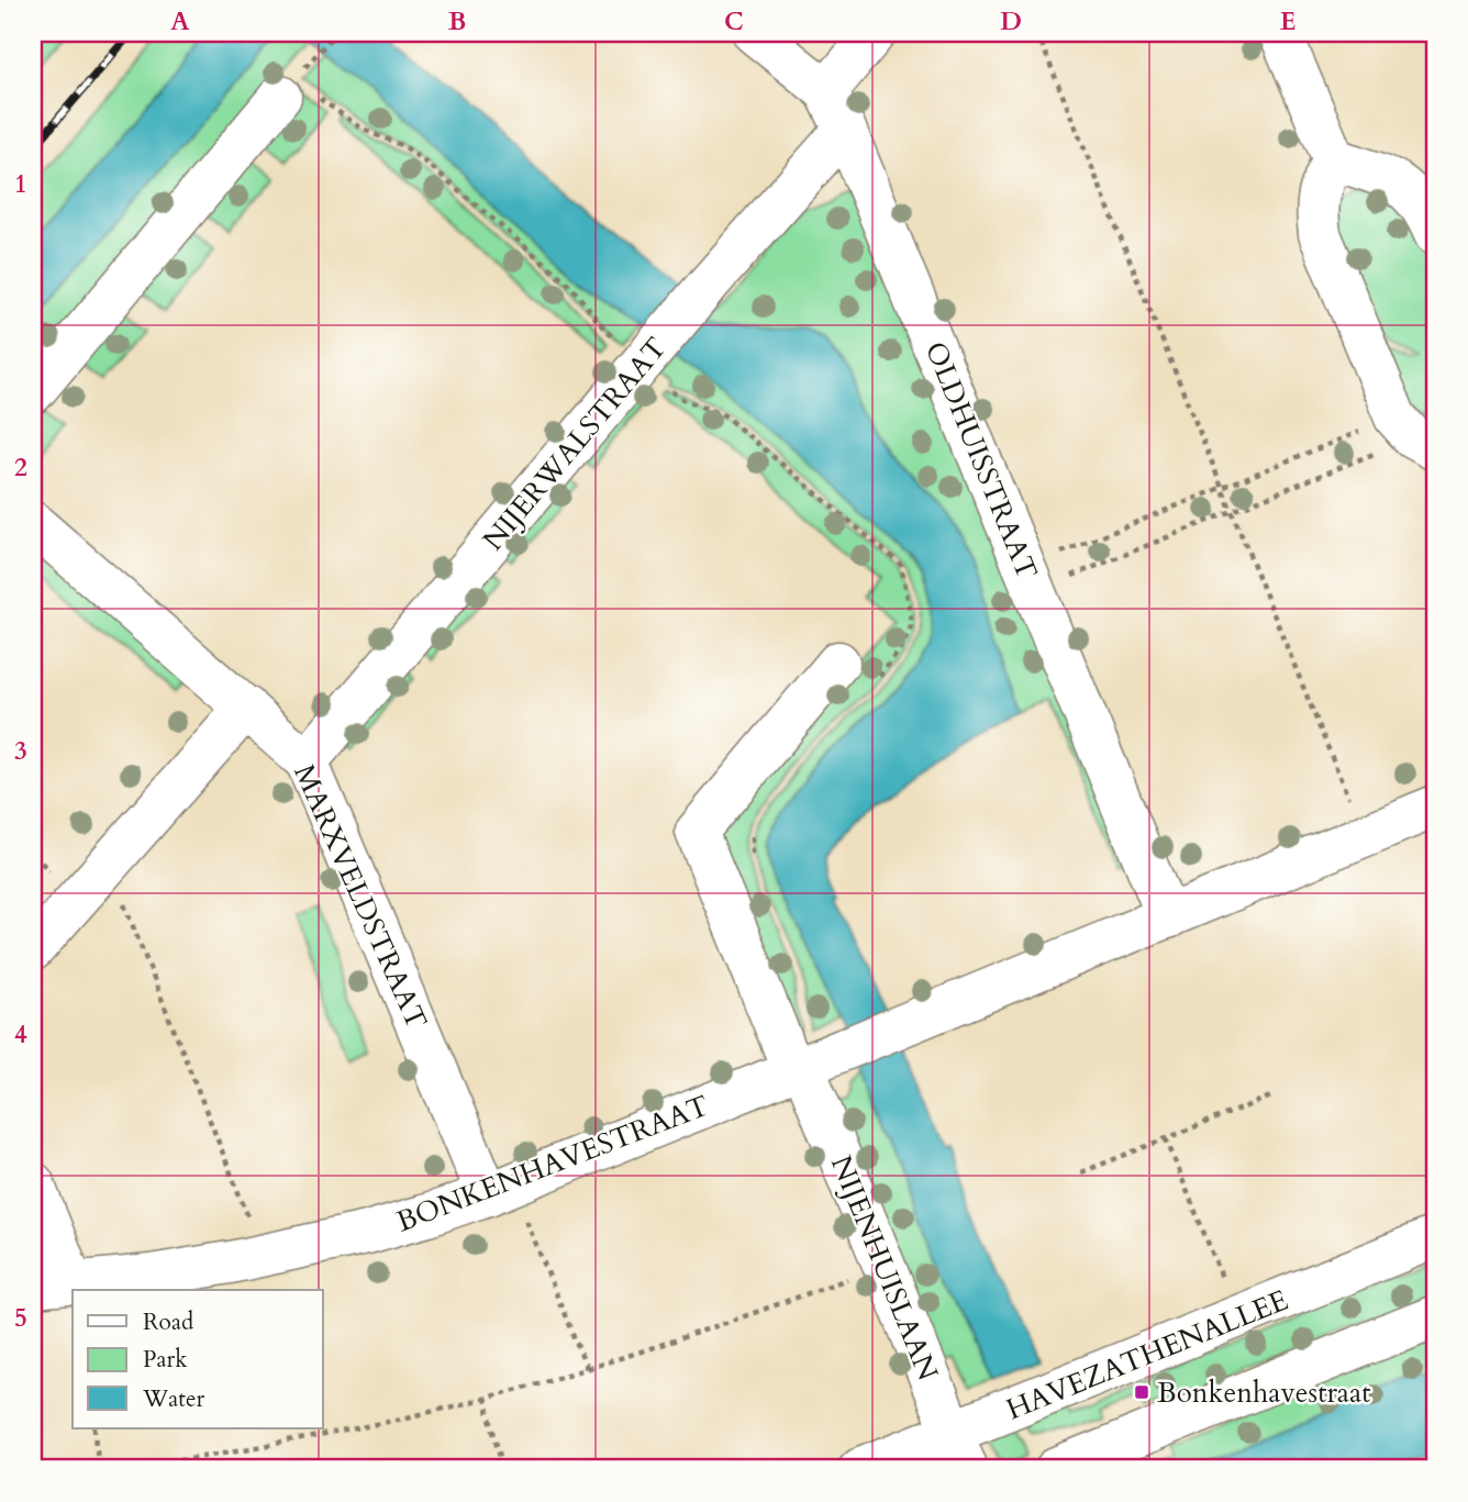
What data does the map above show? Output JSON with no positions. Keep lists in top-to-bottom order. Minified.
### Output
{"streets":{"street":["NIJERWALSTRAAT","OLDHUISSTRAAT","MARXVELDSTRAAT","BONKENHAVESTRAAT","NIJENHUISLAAN","HAVEZATHENALLEE"]},"crossings":[["NIJERWALSTRAAT","OLDHUISSTRAAT"],["NIJERWALSTRAAT","MARXVELDSTRAAT"],["OLDHUISSTRAAT","BONKENHAVESTRAAT"],["MARXVELDSTRAAT","BONKENHAVESTRAAT"],["BONKENHAVESTRAAT","NIJENHUISLAAN"],["NIJENHUISLAAN","HAVEZATHENALLEE"]],"places":{"transit":["Bonkenhavestraat"]},"legend":["Road","Park","Water"],"grid":{"columns":["A","B","C","D","E"],"rows":["1","2","3","4","5"]}}
